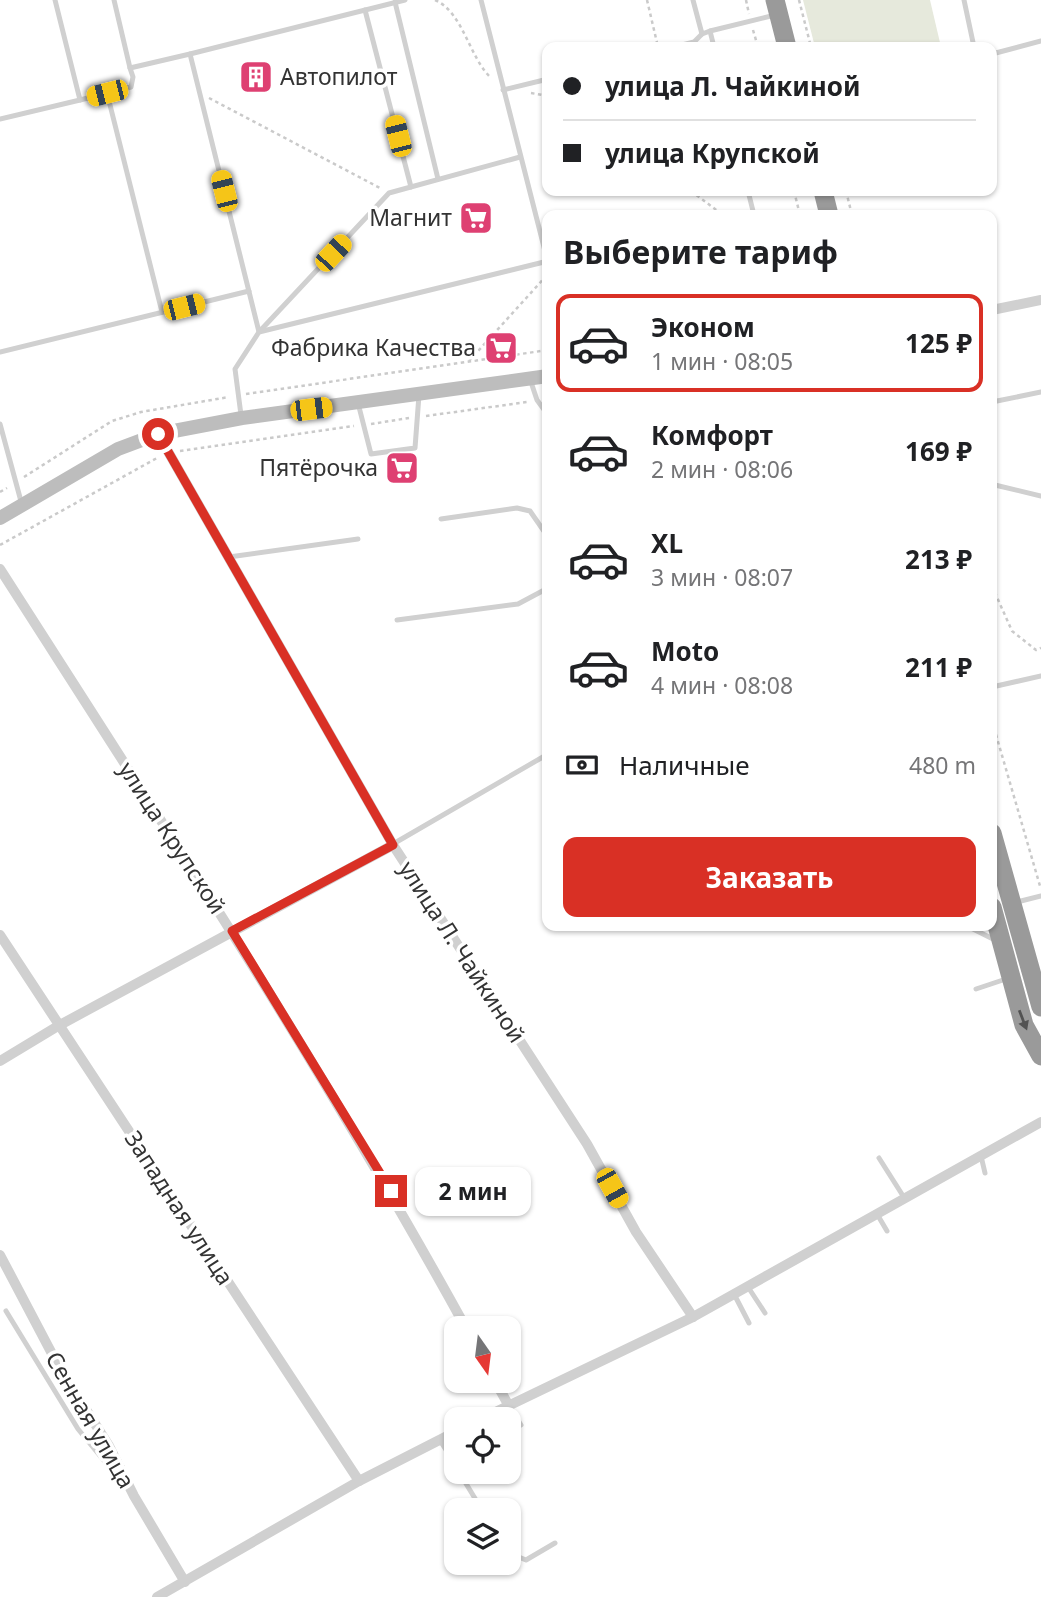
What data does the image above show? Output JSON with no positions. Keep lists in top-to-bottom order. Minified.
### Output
{"streets":{"street":["улица Крупской","улица Л. Чайкиной","Западная улица","Сенная улица"]},"places":{"building":["Автопилот"],"supermarket":["Магнит","Фабрика Качества","Пятёрочка"]},"north":"bottom","page":{"banner":["улица Л. Чайкиной","улица Крупской"],"heading":"Выберите тариф","list":[{"name":"Эконом","note":"1 мин · 08:05","value":"125 ₽"},{"name":"Комфорт","note":"2 мин · 08:06","value":"169 ₽"},{"name":"XL","note":"3 мин · 08:07","value":"213 ₽"},{"name":"Moto","note":"4 мин · 08:08","value":"211 ₽"}],"pay":["Наличные","480 m"],"buttons":"Заказать","bubble":"2 мин"}}
